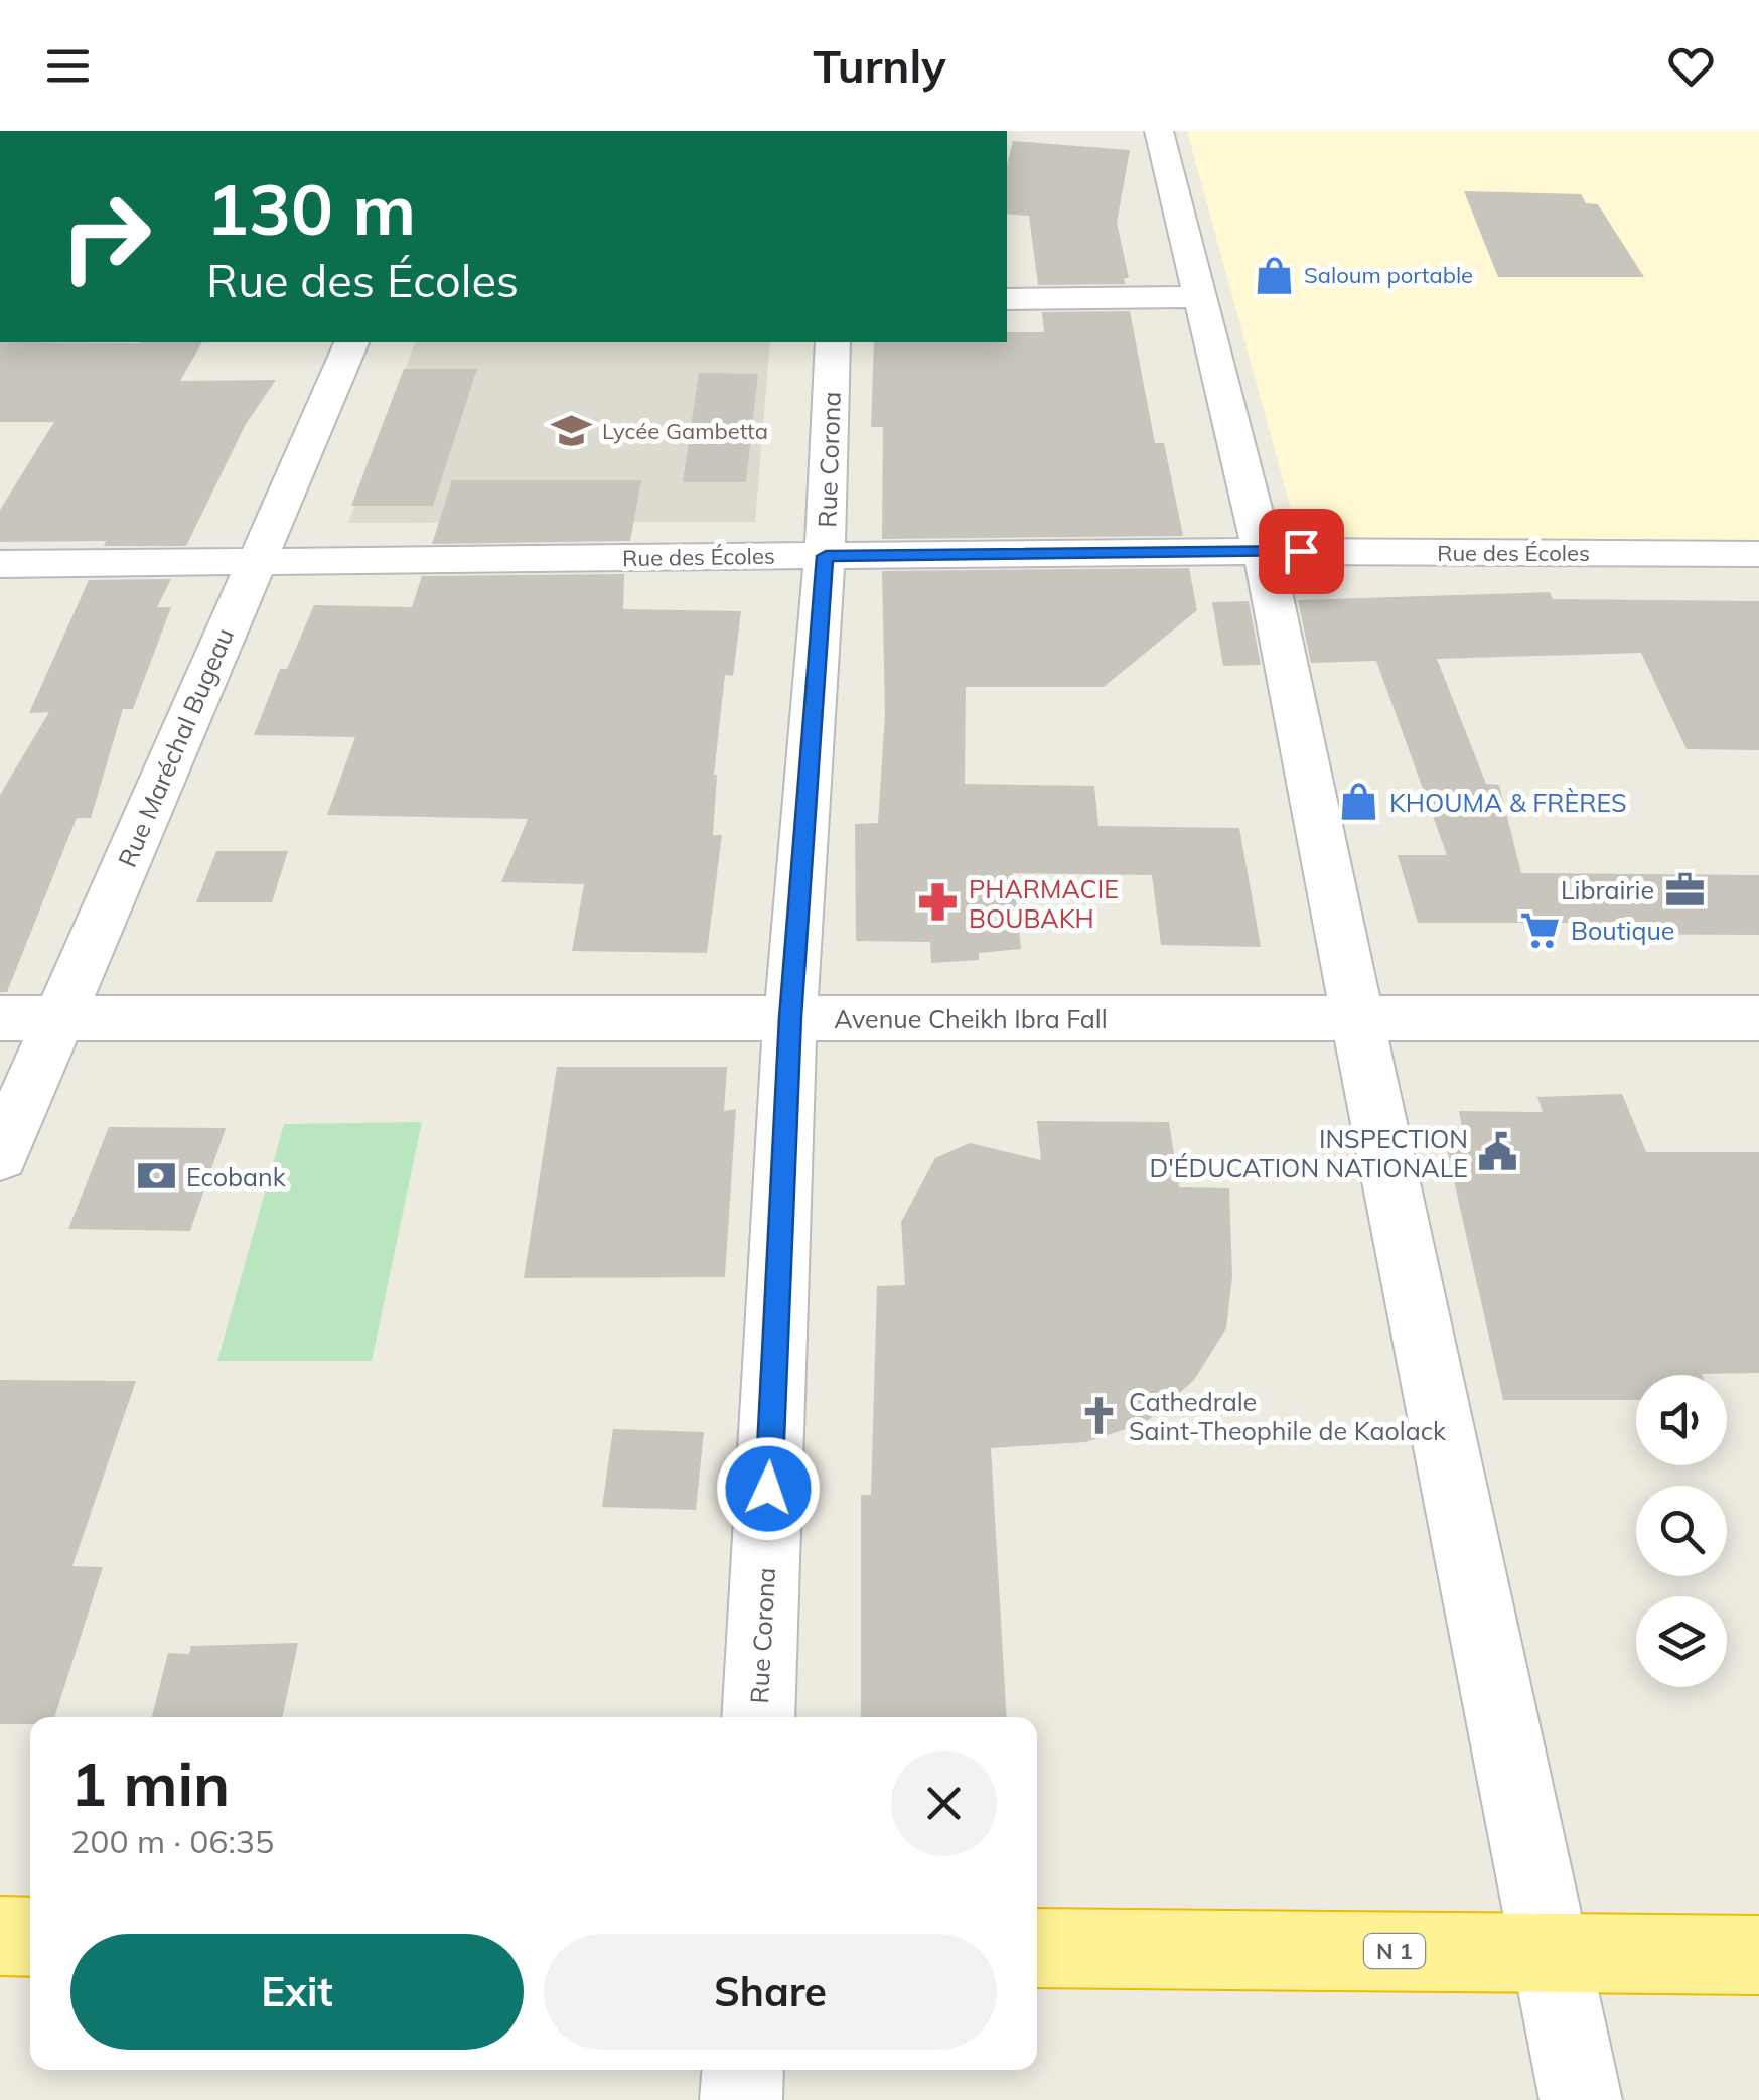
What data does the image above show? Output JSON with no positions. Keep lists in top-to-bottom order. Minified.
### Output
{"streets":{"highway":["N 1"],"street":["Rue Corona","Rue des Écoles","Rue Maréchal Bugeau","Avenue Cheikh Ibra Fall"]},"crossings":[["Rue Corona","Rue des Écoles"],["Rue Corona","Avenue Cheikh Ibra Fall"],["Rue des Écoles","Rue Maréchal Bugeau"],["Rue Maréchal Bugeau","Avenue Cheikh Ibra Fall"]],"places":{"shop":["Saloum portable","KHOUMA & FRÈRES"],"school or university":["Lycée Gambetta"],"office":["Librairie"],"pharmacy":["PHARMACIE BOUBAKH"],"supermarket":["Boutique"],"public building":["INSPECTION D'ÉDUCATION NATIONALE"],"bank":["Ecobank"],"church":["Cathedrale Saint-Theophile de Kaolack"]},"page":{"header":"Turnly","turn":["130 m","Rue des Écoles"],"heading":["1 min","200 m · 06:35"],"buttons":["Exit","Share"]}}
